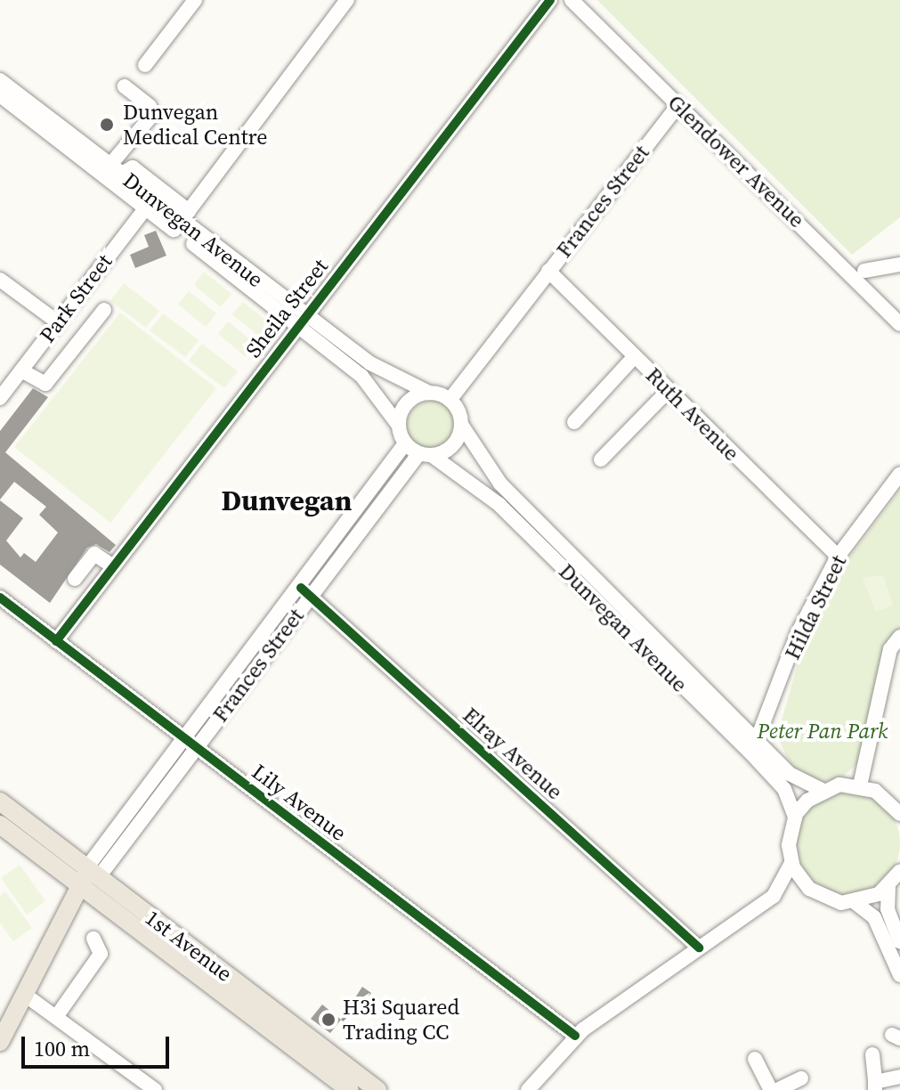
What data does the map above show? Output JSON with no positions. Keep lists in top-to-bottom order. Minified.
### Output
{"streets":{"main road":["1st Avenue"],"street":["Glendower Avenue","Frances Street","Dunvegan Avenue","Park Street","Sheila Street","Ruth Avenue","Hilda Street","Elray Avenue","Lily Avenue"]},"crossings":[["Glendower Avenue","Frances Street"],["Frances Street","Dunvegan Avenue"],["Frances Street","Ruth Avenue"],["Frances Street","Elray Avenue"],["Frances Street","Lily Avenue"],["Frances Street","1st Avenue"],["Dunvegan Avenue","Park Street"],["Dunvegan Avenue","Sheila Street"],["Dunvegan Avenue","Hilda Street"],["Sheila Street","Lily Avenue"],["Ruth Avenue","Hilda Street"]],"districts":["Dunvegan"],"parks":["Peter Pan Park"],"places":["Dunvegan Medical Centre","H3i Squared Trading CC"],"scale_bar":"100 m"}
